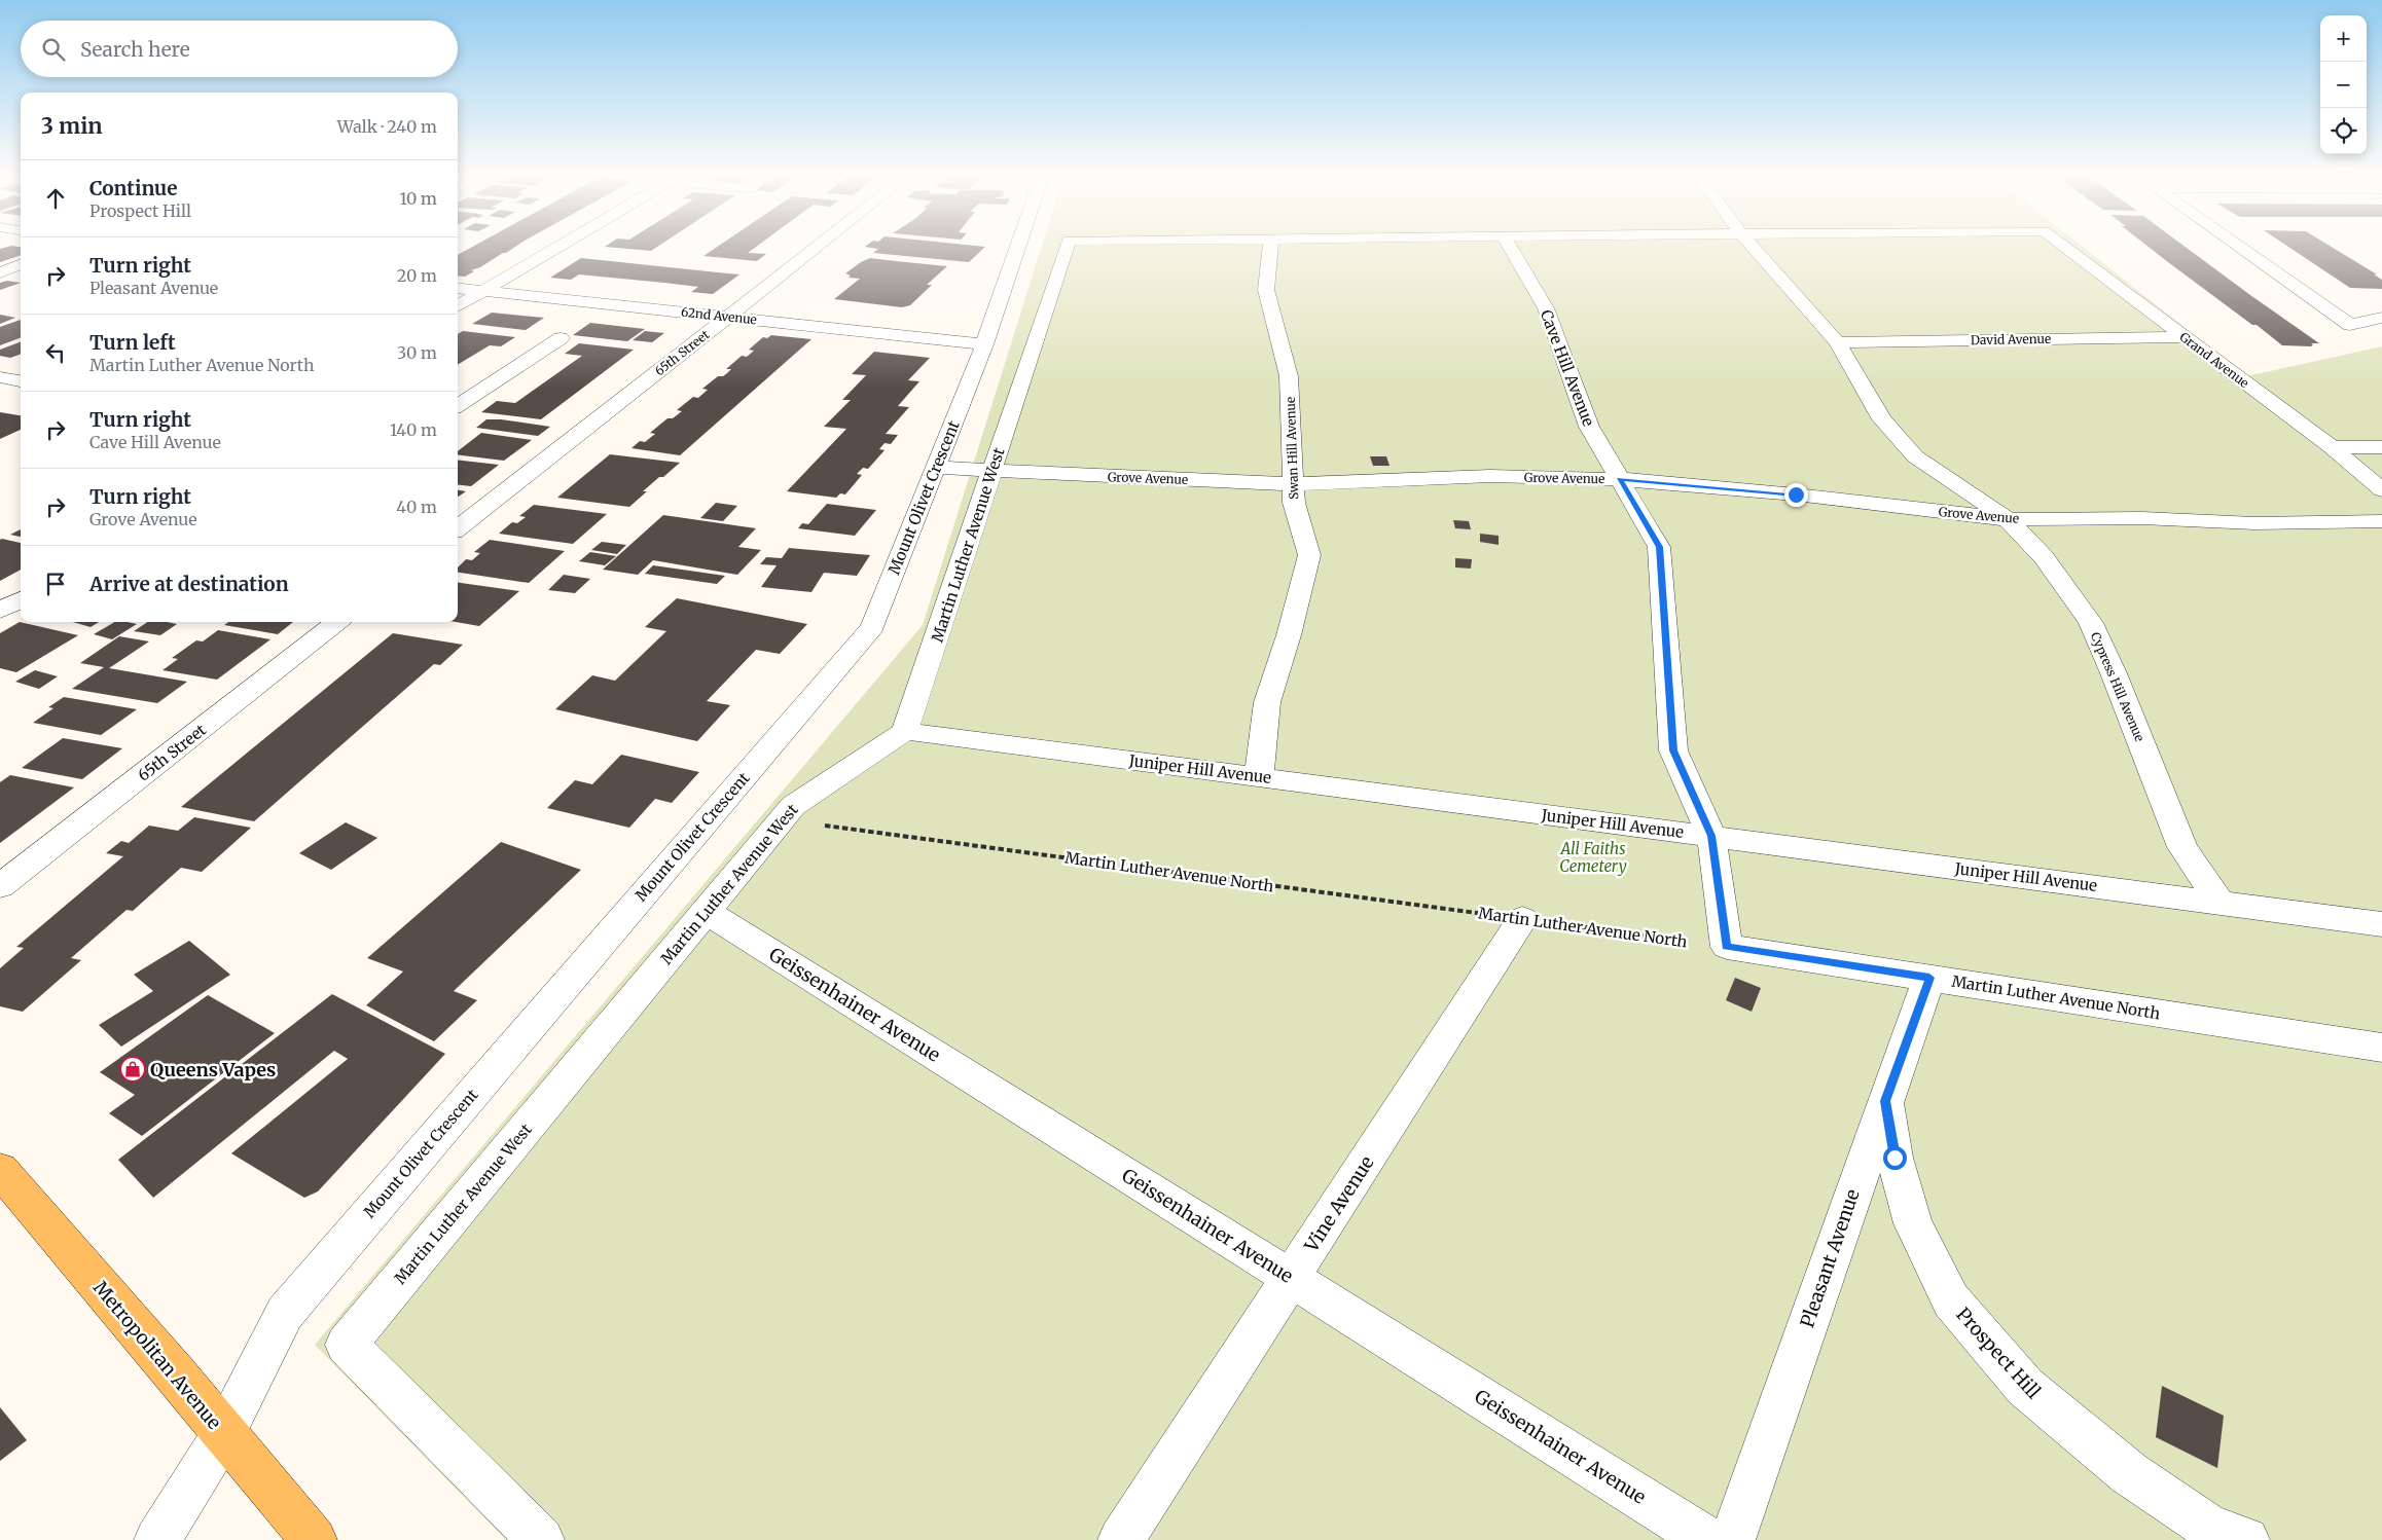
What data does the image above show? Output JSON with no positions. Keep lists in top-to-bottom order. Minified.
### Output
{"streets":{"main road":["Metropolitan Avenue"],"street":["62nd Avenue","David Avenue","65th Street","Grand Avenue","Cave Hill Avenue","Swan Hill Avenue","Grove Avenue","Mount Olivet Crescent","Martin Luther Avenue West","Cypress Hill Avenue","Juniper Hill Avenue","Martin Luther Avenue North","Geissenhainer Avenue","Vine Avenue","Pleasant Avenue","Prospect Hill"]},"crossings":[["62nd Avenue","65th Street"],["62nd Avenue","Mount Olivet Crescent"],["David Avenue","Grand Avenue"],["David Avenue","Cypress Hill Avenue"],["Cave Hill Avenue","Grove Avenue"],["Cave Hill Avenue","Juniper Hill Avenue"],["Cave Hill Avenue","Martin Luther Avenue North"],["Swan Hill Avenue","Grove Avenue"],["Swan Hill Avenue","Juniper Hill Avenue"],["Grove Avenue","Mount Olivet Crescent"],["Grove Avenue","Martin Luther Avenue West"],["Grove Avenue","Cypress Hill Avenue"],["Mount Olivet Crescent","Metropolitan Avenue"],["Martin Luther Avenue West","Juniper Hill Avenue"],["Martin Luther Avenue West","Martin Luther Avenue North"],["Martin Luther Avenue West","Geissenhainer Avenue"],["Cypress Hill Avenue","Juniper Hill Avenue"],["Martin Luther Avenue North","Vine Avenue"],["Martin Luther Avenue North","Pleasant Avenue"],["Geissenhainer Avenue","Vine Avenue"],["Pleasant Avenue","Prospect Hill"]],"parks":["All Faiths Cemetery"],"places":{"shop":["Queens Vapes"]},"page":{"map_buttons":["+","−"],"search":"Search here","heading":["3 min","Walk · 240 m"],"list":[["Continue","Prospect Hill","10 m"],["Turn right","Pleasant Avenue","20 m"],["Turn left","Martin Luther Avenue North","30 m"],["Turn right","Cave Hill Avenue","140 m"],["Turn right","Grove Avenue","40 m"],"Arrive at destination"]}}
